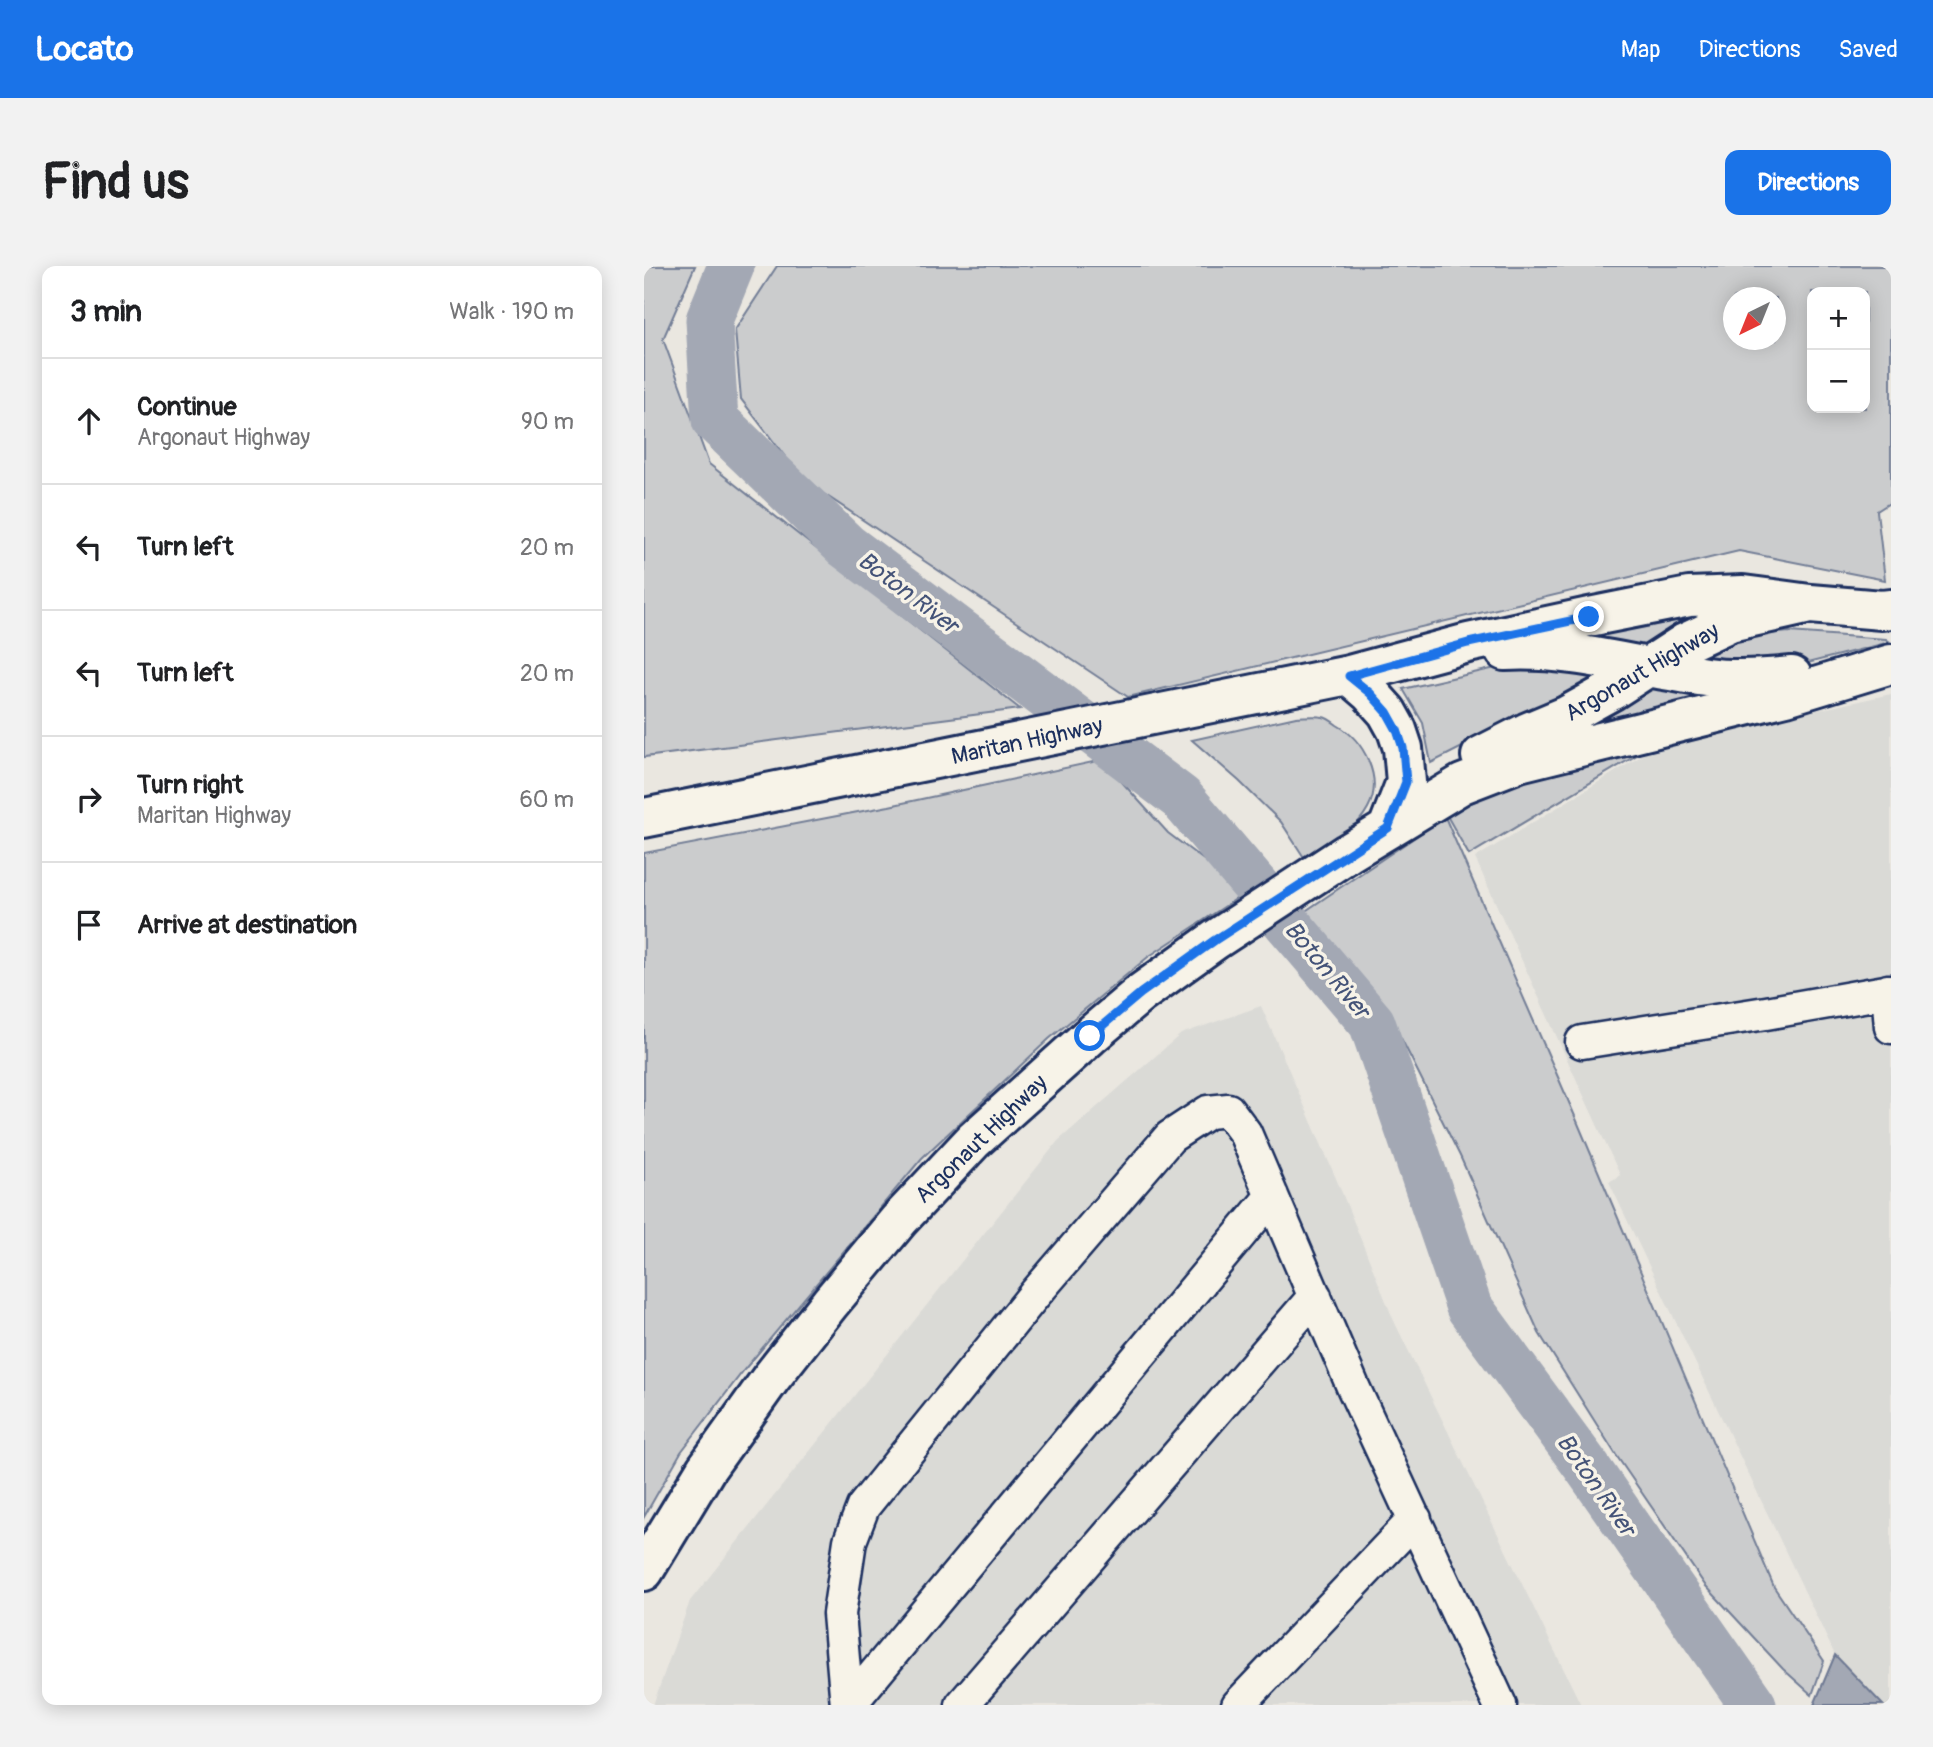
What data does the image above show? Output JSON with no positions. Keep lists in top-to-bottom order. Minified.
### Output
{"streets":{"main road":["Argonaut Highway","Maritan Highway"]},"crossings":[["Argonaut Highway","Maritan Highway"]],"water":["Boton River"],"north":"bottom left","page":{"header":"Locato","nav":["Map","Directions","Saved"],"buttons":"Directions","title":"Find us","heading":["3 min","Walk · 190 m"],"map_buttons":["+","−"],"list":[["Continue","Argonaut Highway","90 m"],["Turn left","20 m"],["Turn left","20 m"],["Turn right","Maritan Highway","60 m"],"Arrive at destination"]}}
